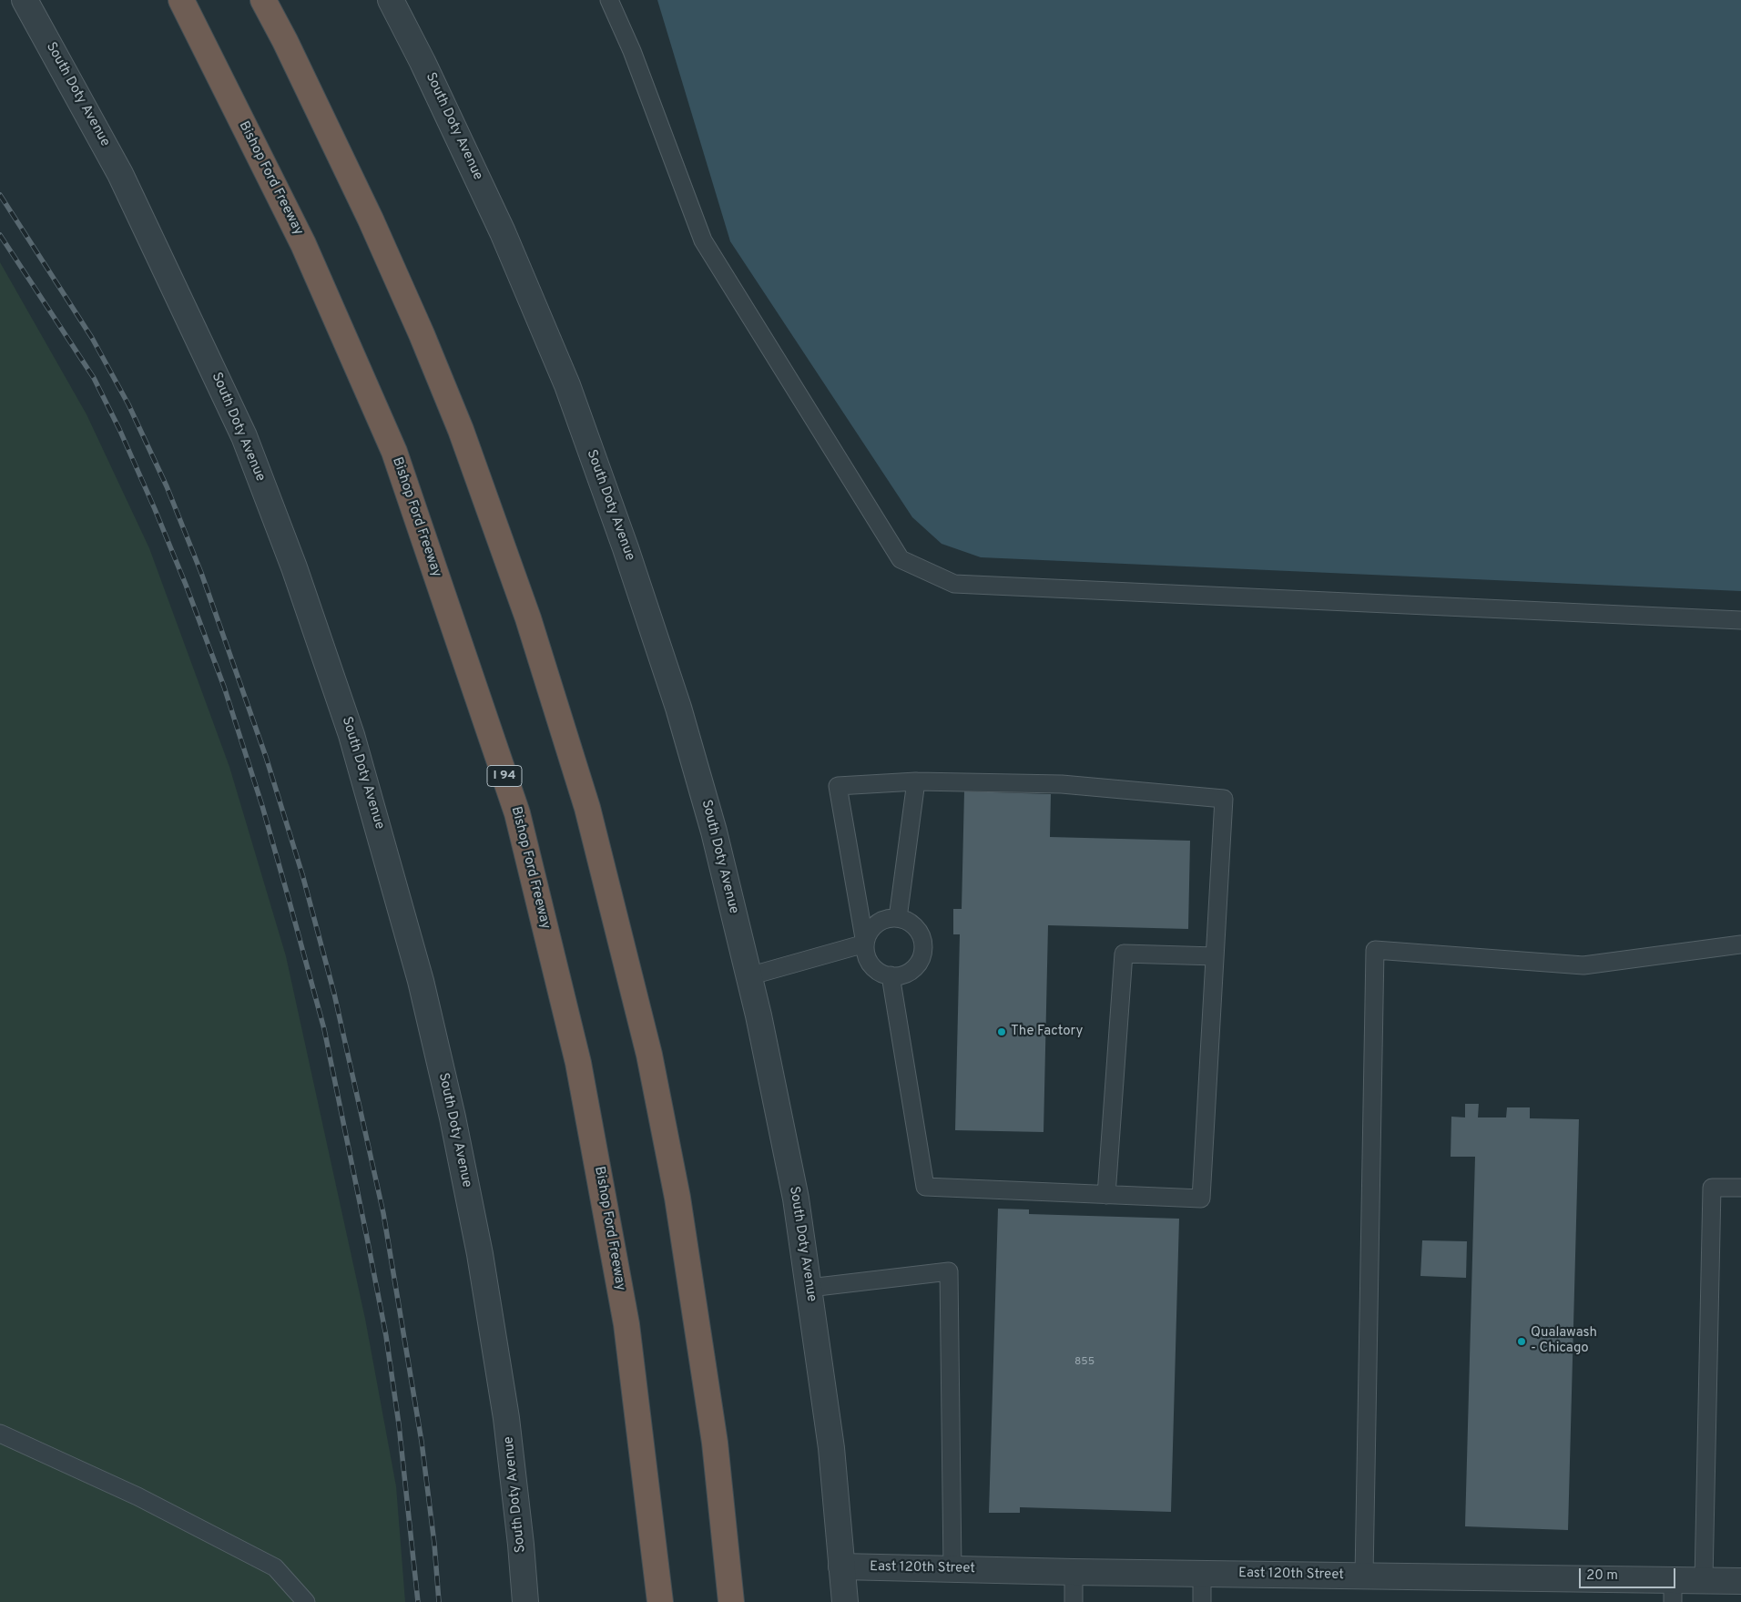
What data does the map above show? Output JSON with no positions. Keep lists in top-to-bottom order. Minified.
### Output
{"streets":{"highway":["Bishop Ford Freeway","I 94"],"street":["South Doty Avenue","East 120th Street"]},"crossings":[["South Doty Avenue","East 120th Street"]],"places":["The Factory","Qualawash - Chicago"],"house_numbers":["855"],"scale_bar":"20 m"}
